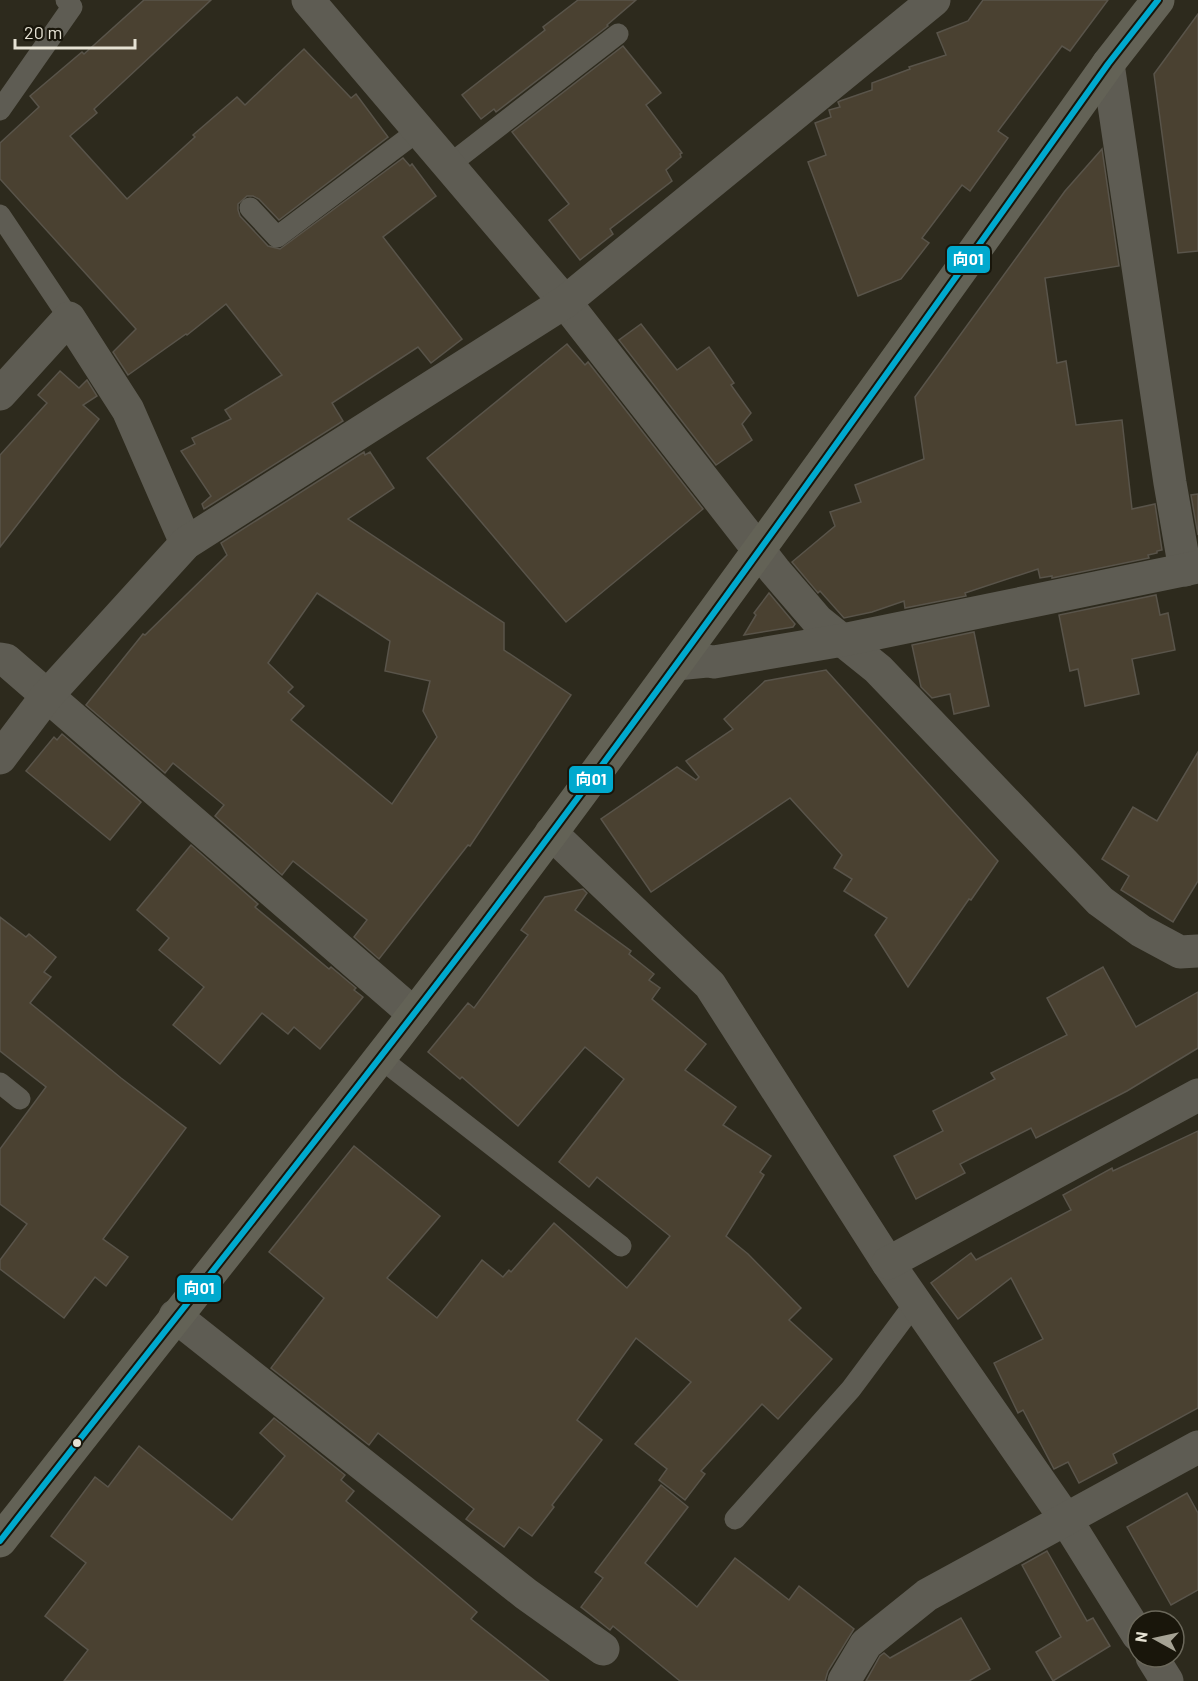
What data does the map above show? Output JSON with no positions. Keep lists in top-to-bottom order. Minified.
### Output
{"lines":["transit line 向01"],"scale_bar":"20 m","north":"left"}
